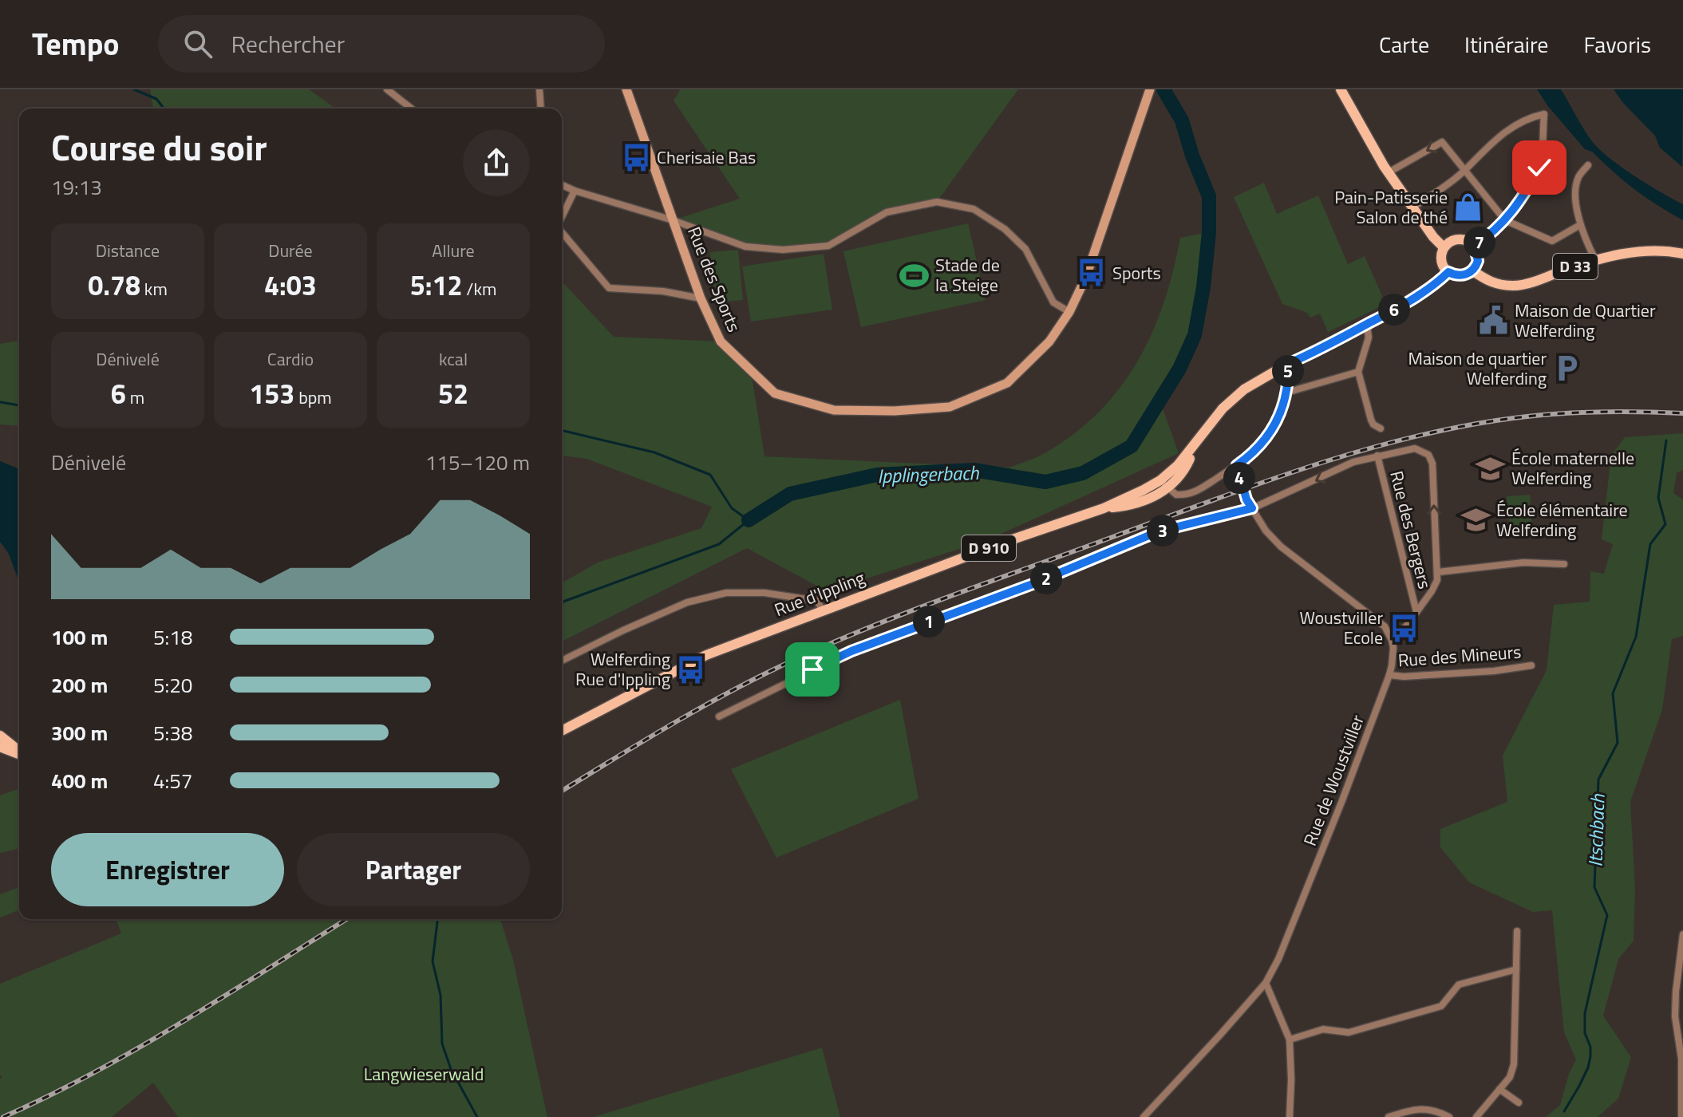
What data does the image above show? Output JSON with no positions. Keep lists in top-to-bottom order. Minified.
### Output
{"streets":{"main road":["D 33","D 910","Rue d'Ippling"],"street":["Rue des Sports","Rue des Bergers","Rue des Mineurs","Rue de Woustviller"]},"crossings":[["D 33","Rue d'Ippling"],["Rue des Mineurs","Rue de Woustviller"]],"water":["Ipplingerbach","Itschbach"],"parks":["Langwieserwald"],"places":{"bus stop":["Cherisaie Bas","Sports","Woustviller Ecole","Welferding Rue d'Ippling"],"shop":["Pain-Patisserie Salon de thé"],"sports":["Stade de la Steige"],"public building":["Maison de Quartier Welferding"],"parking":["Maison de quartier Welferding"],"school or university":["École maternelle Welferding","École élémentaire Welferding"]},"page":{"header":"Tempo","search":"Rechercher","nav":["Carte","Itinéraire","Favoris"],"heading":["Course du soir","19:13"],"stats":[["Distance","0.78 km"],["Durée","4:03"],["Allure","5:12 /km"],["Dénivelé","6 m"],["Cardio","153 bpm"],["kcal","52"]],"pins":["7","6","5","4","3","2","1"],"chart":["Dénivelé","115–120 m"],"list":[{"name":"100 m","note":"5:18"},{"name":"200 m","note":"5:20"},{"name":"300 m","note":"5:38"},{"name":"400 m","note":"4:57"}],"buttons":["Enregistrer","Partager"]}}
